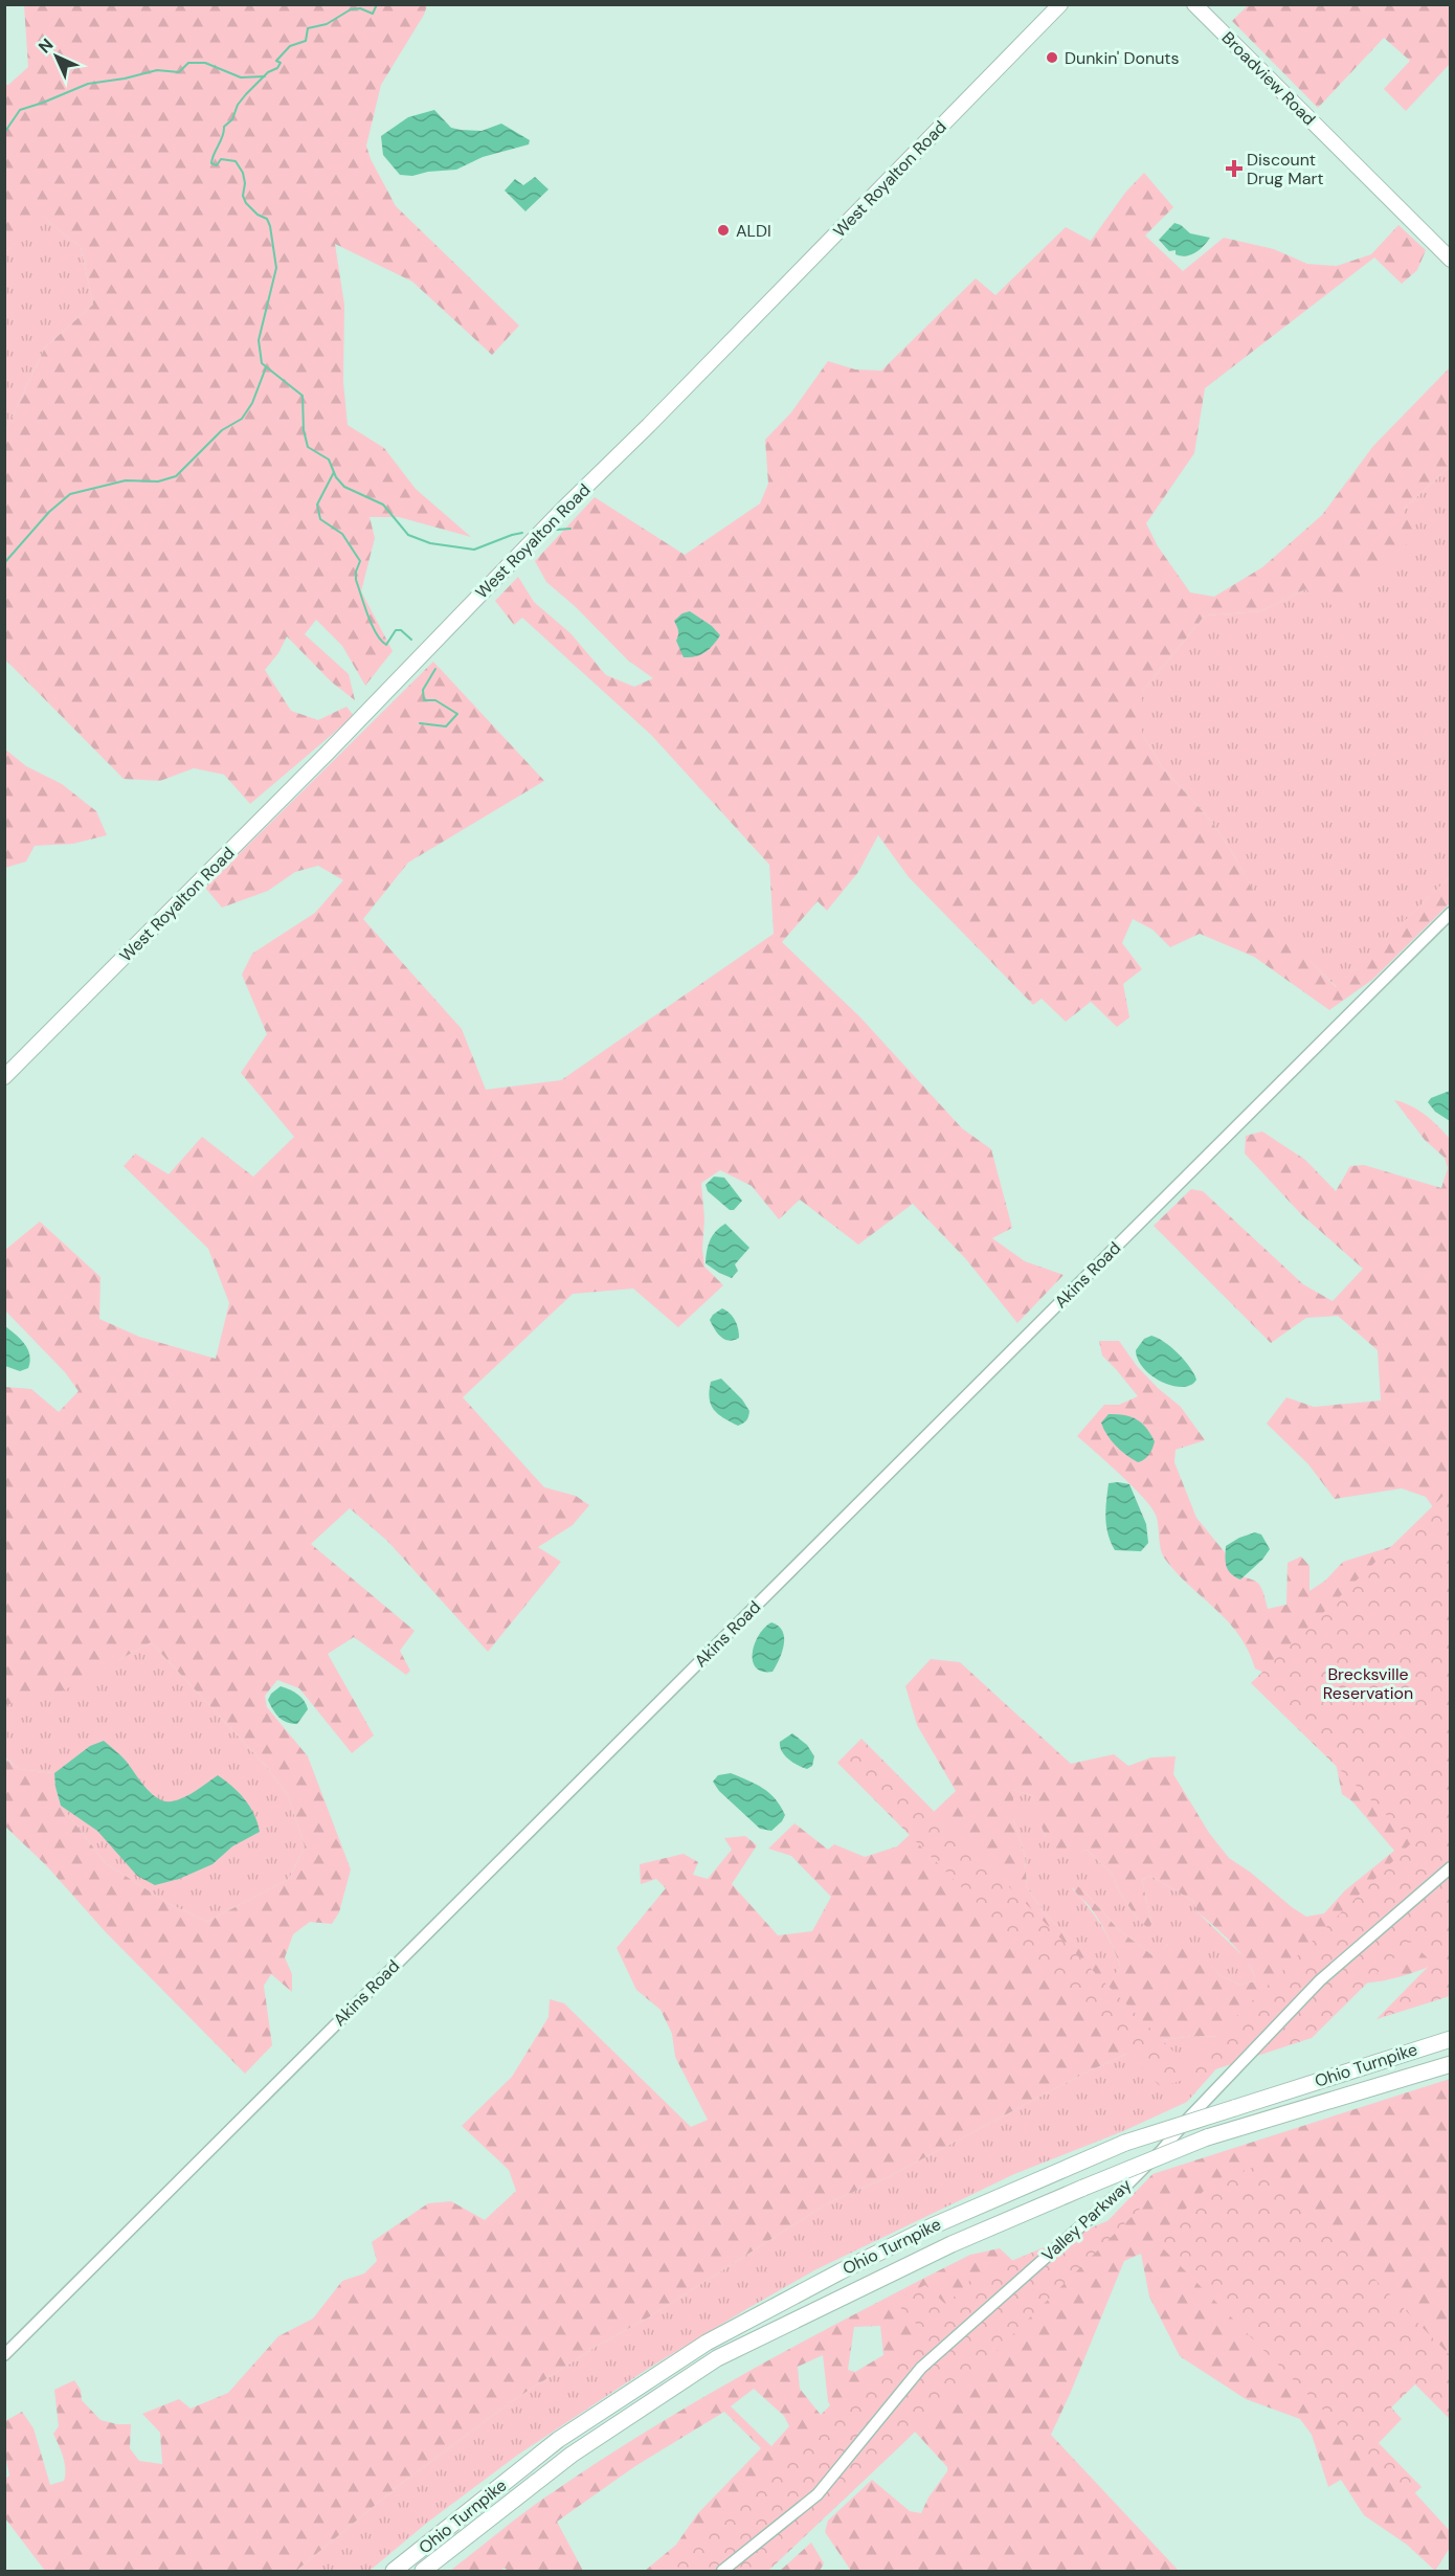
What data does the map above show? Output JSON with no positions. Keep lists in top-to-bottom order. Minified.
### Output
{"streets":{"highway":["Ohio Turnpike"],"main road":["Broadview Road","West Royalton Road"],"street":["Akins Road","Valley Parkway"]},"parks":["Brecksville Reservation"],"places":{"other":["Dunkin' Donuts","ALDI"],"health":["Discount Drug Mart"]},"north":"top left"}
